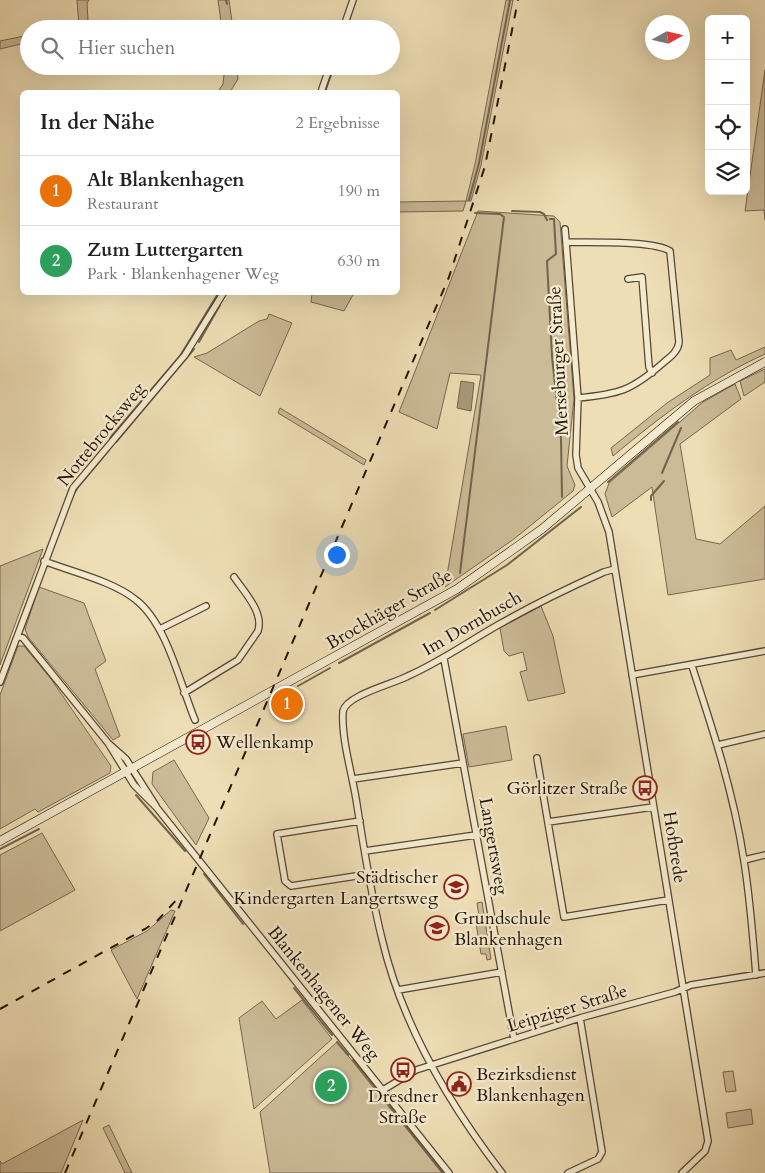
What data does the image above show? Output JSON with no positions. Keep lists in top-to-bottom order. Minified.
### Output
{"streets":{"main road":["Brockhäger Straße"],"street":["Merseburger Straße","Nottebrocksweg","Im Dornbusch","Langertsweg","Hofbrede","Blankenhagener Weg","Leipziger Straße"]},"crossings":[["Merseburger Straße","Brockhäger Straße"],["Merseburger Straße","Hofbrede"],["Brockhäger Straße","Hofbrede"],["Brockhäger Straße","Blankenhagener Weg"],["Im Dornbusch","Langertsweg"],["Im Dornbusch","Hofbrede"],["Langertsweg","Leipziger Straße"],["Hofbrede","Leipziger Straße"],["Blankenhagener Weg","Leipziger Straße"]],"places":{"bus stop":["Wellenkamp","Görlitzer Straße","Dresdner Straße"],"school or university":["Städtischer Kindergarten Langertsweg","Grundschule Blankenhagen"],"public building":["Bezirksdienst Blankenhagen"]},"north":"right","page":{"map_buttons":["+","−"],"search":"Hier suchen","heading":["In der Nähe","2 Ergebnisse"],"list":[{"mark":"1","name":"Alt Blankenhagen","note":"Restaurant","value":"190 m"},{"mark":"2","name":"Zum Luttergarten","note":"Park · Blankenhagener Weg","value":"630 m"}],"pins":["1","2"]}}
